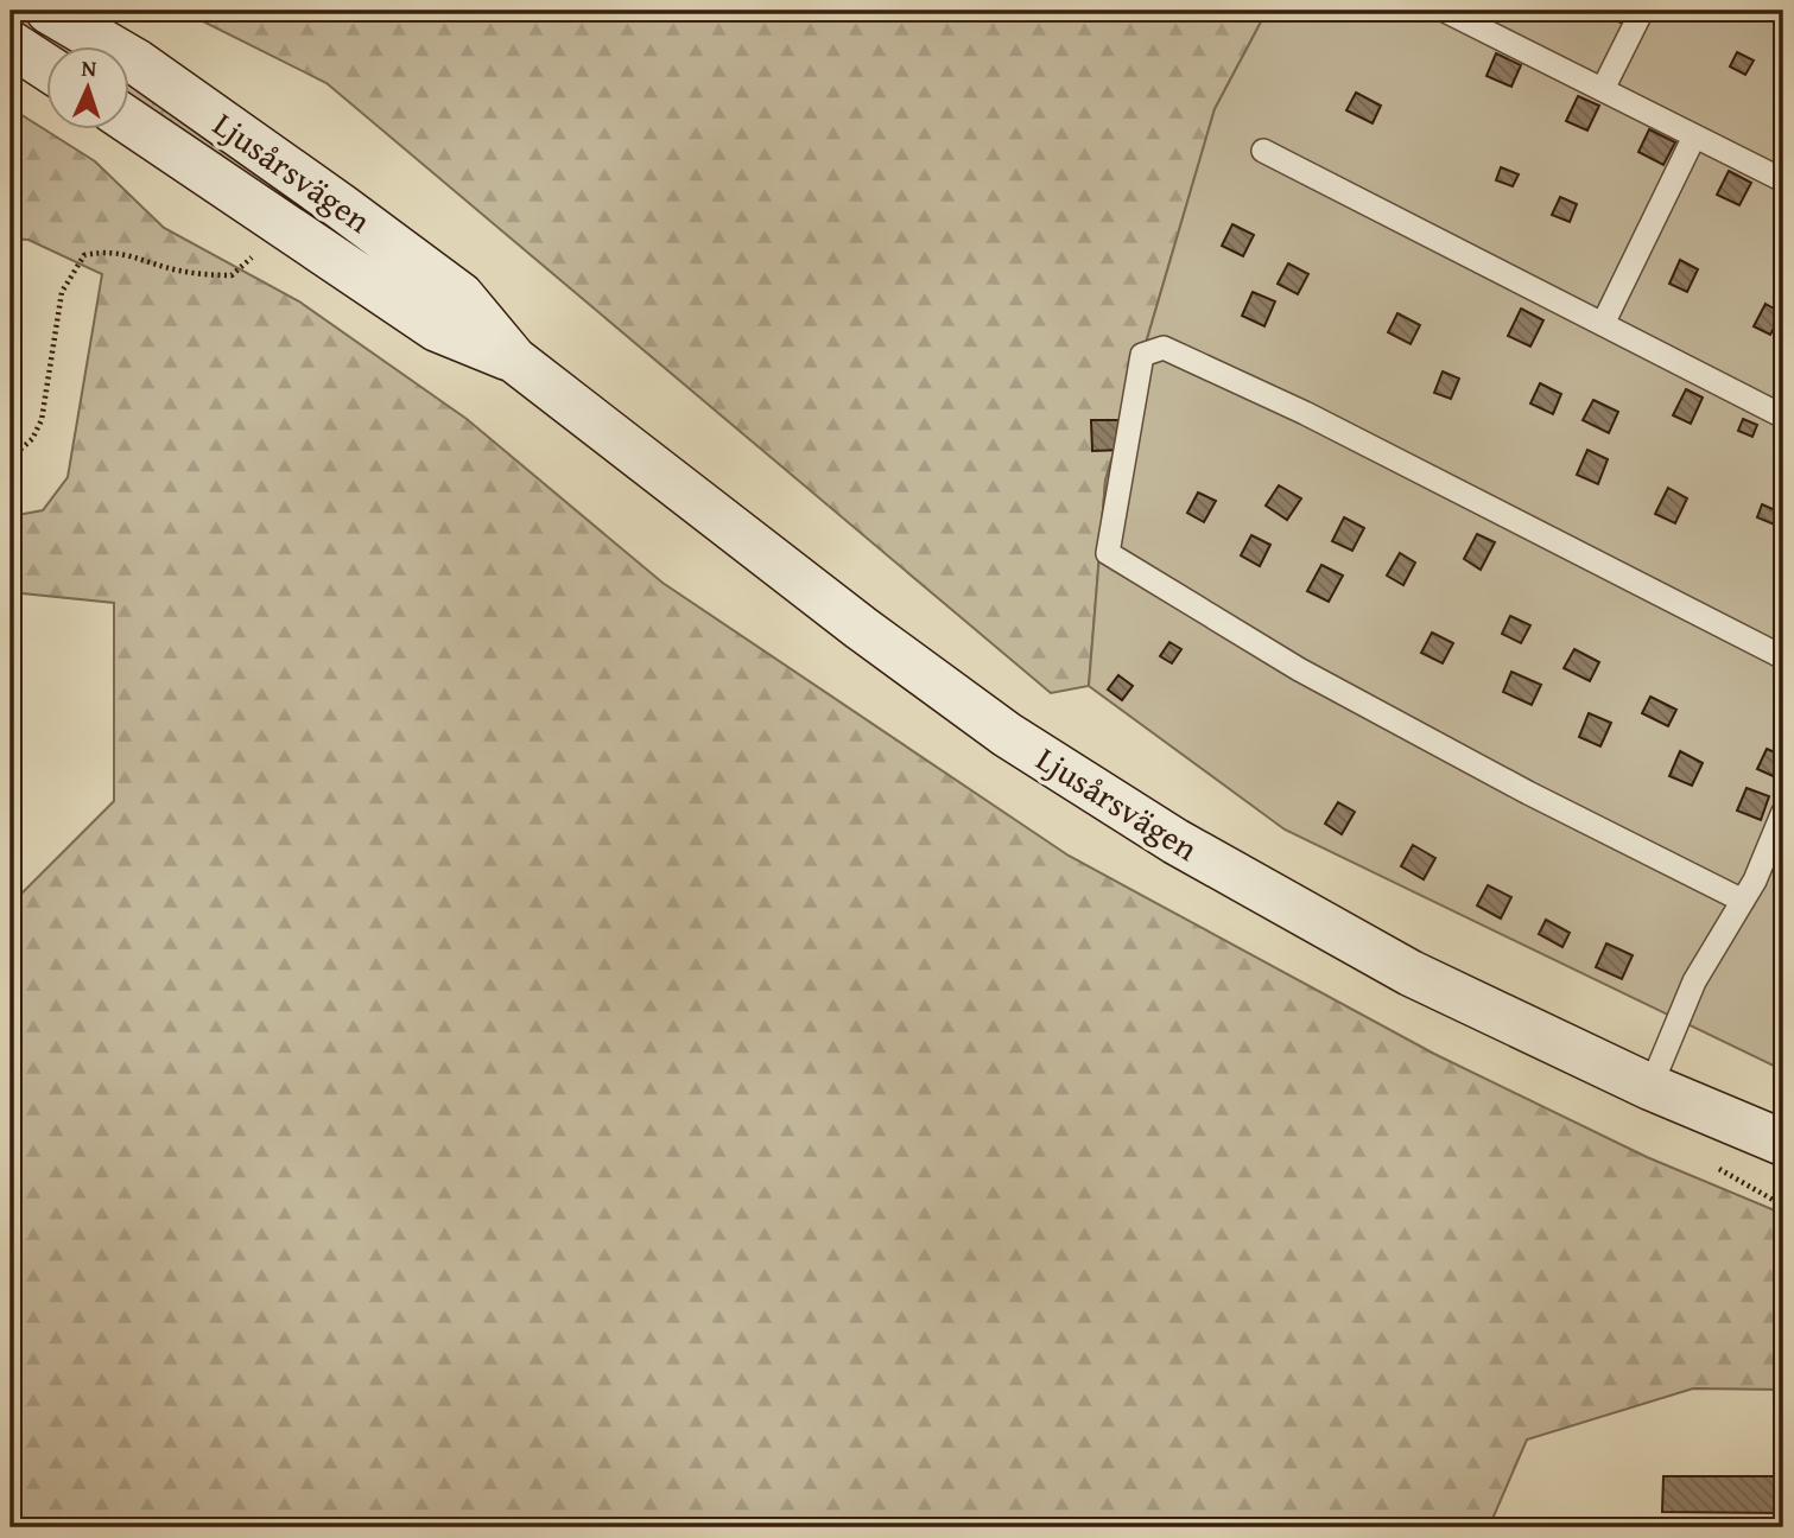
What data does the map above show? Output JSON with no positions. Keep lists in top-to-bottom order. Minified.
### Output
{"streets":{"main road":["Ljusårsvägen"]},"north":"top"}
